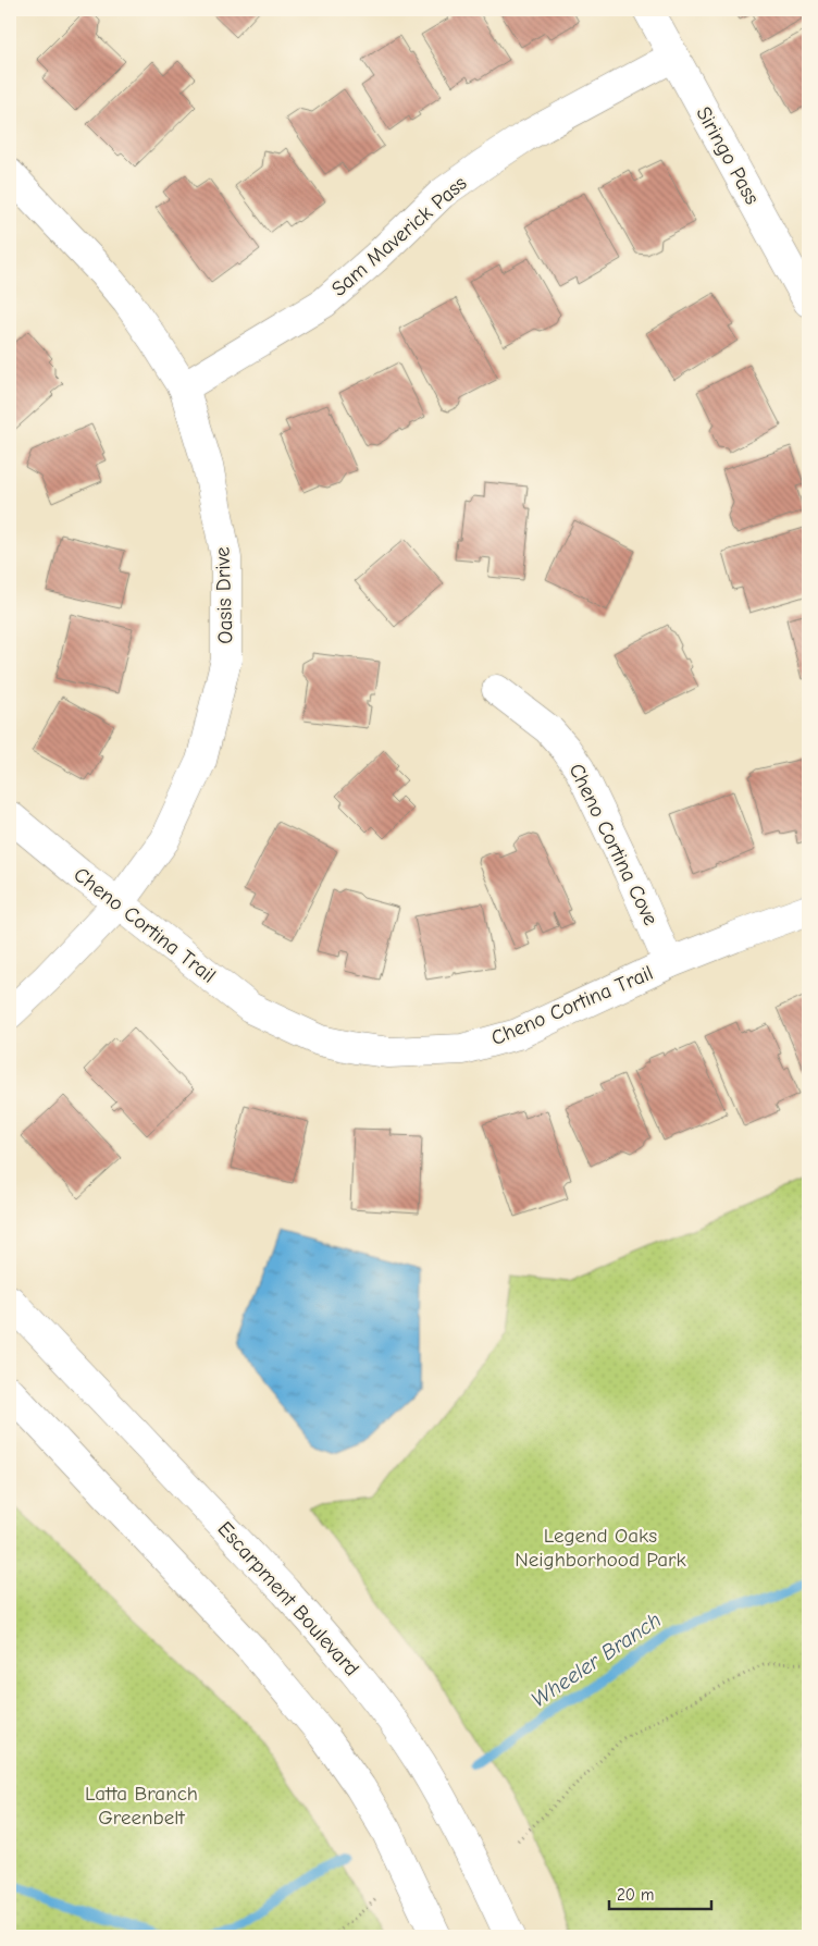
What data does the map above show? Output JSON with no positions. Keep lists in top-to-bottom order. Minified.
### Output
{"streets":{"street":["Siringo Pass","Sam Maverick Pass","Oasis Drive","Cheno Cortina Cove","Cheno Cortina Trail","Escarpment Boulevard"]},"crossings":[["Siringo Pass","Sam Maverick Pass"],["Sam Maverick Pass","Oasis Drive"],["Oasis Drive","Cheno Cortina Trail"],["Cheno Cortina Cove","Cheno Cortina Trail"]],"water":["Wheeler Branch"],"parks":["Legend Oaks Neighborhood Park","Latta Branch Greenbelt"],"scale_bar":"20 m"}
